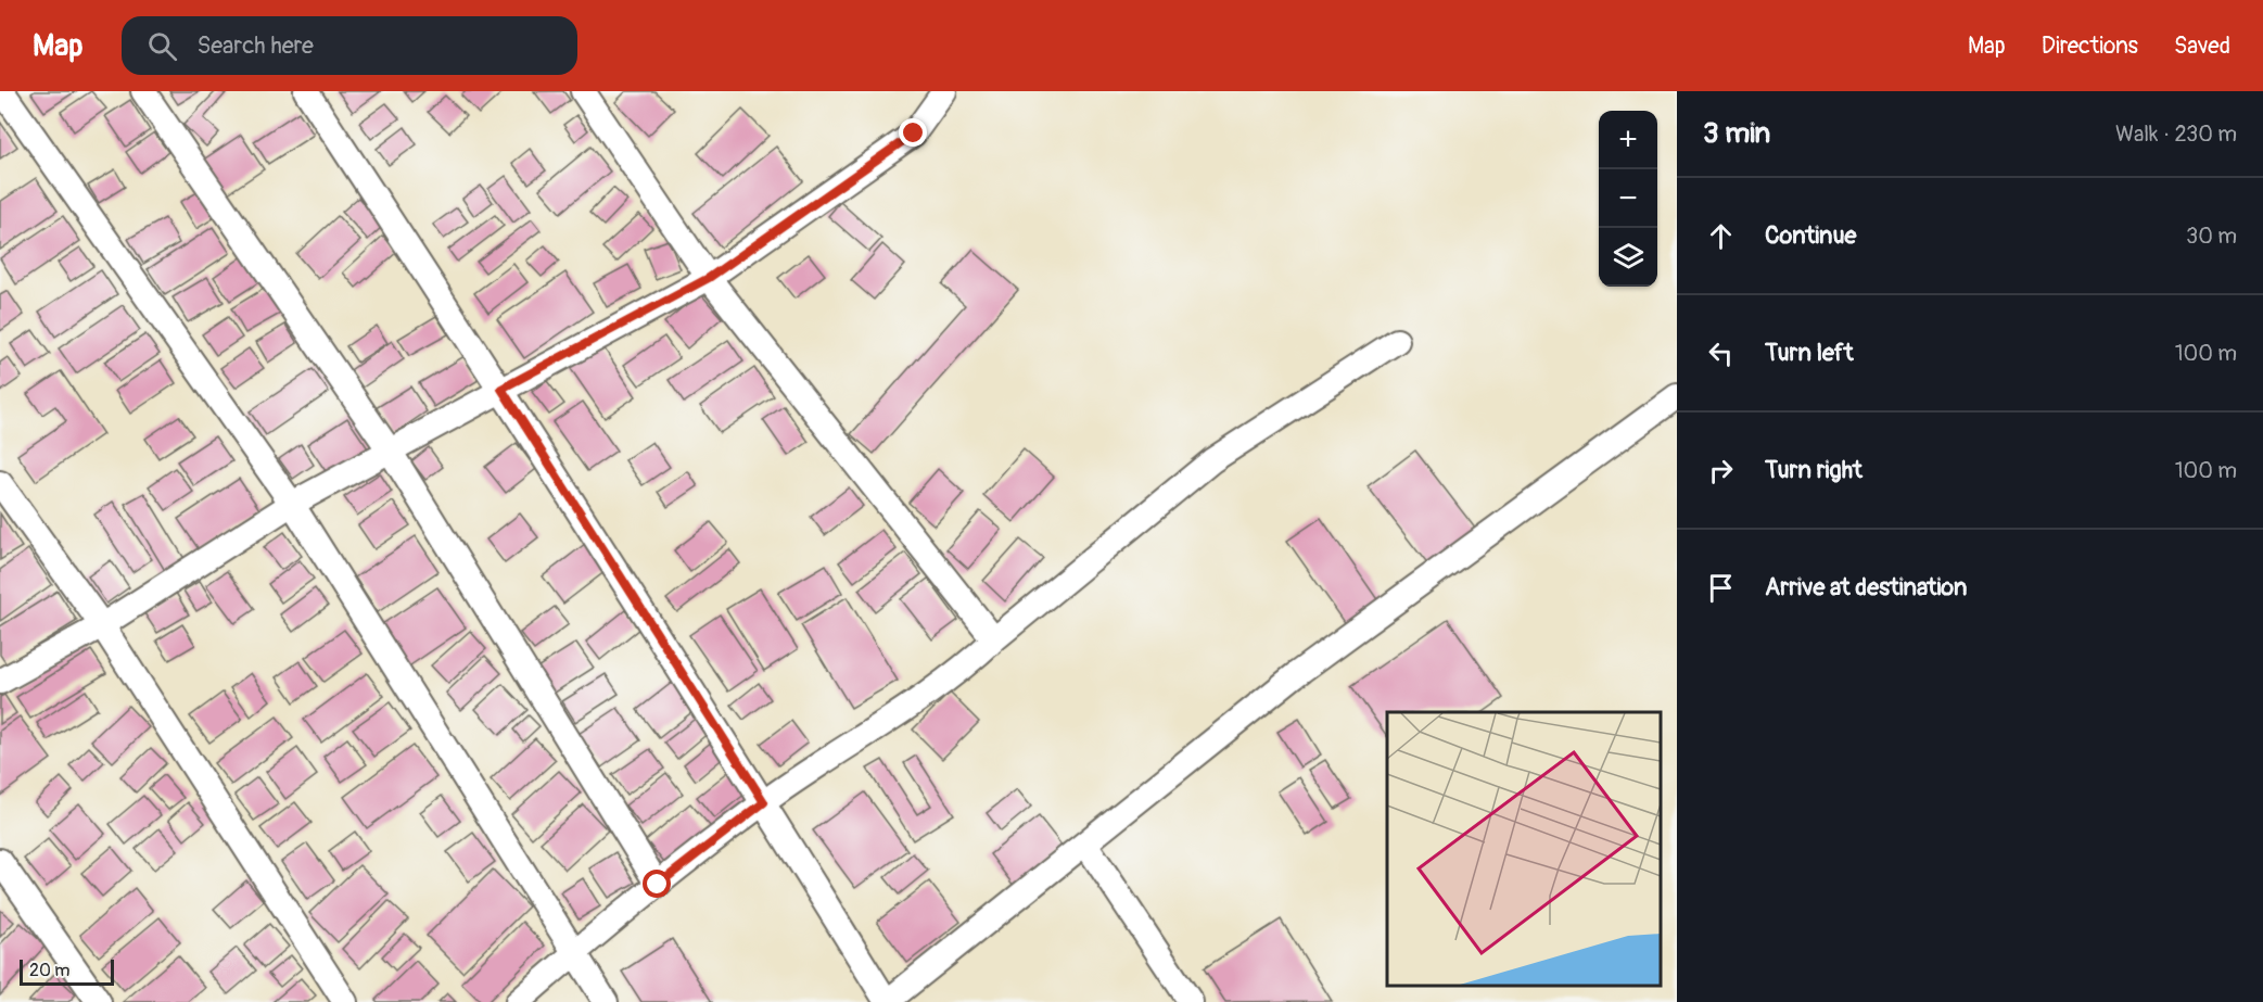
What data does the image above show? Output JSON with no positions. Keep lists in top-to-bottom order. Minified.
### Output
{"scale_bar":"20 m","page":{"header":"Map","search":"Search here","nav":["Map","Directions","Saved"],"heading":["3 min","Walk · 230 m"],"map_buttons":["+","−"],"list":[["Continue","30 m"],["Turn left","100 m"],["Turn right","100 m"],"Arrive at destination"],"scale":"20 m"}}
